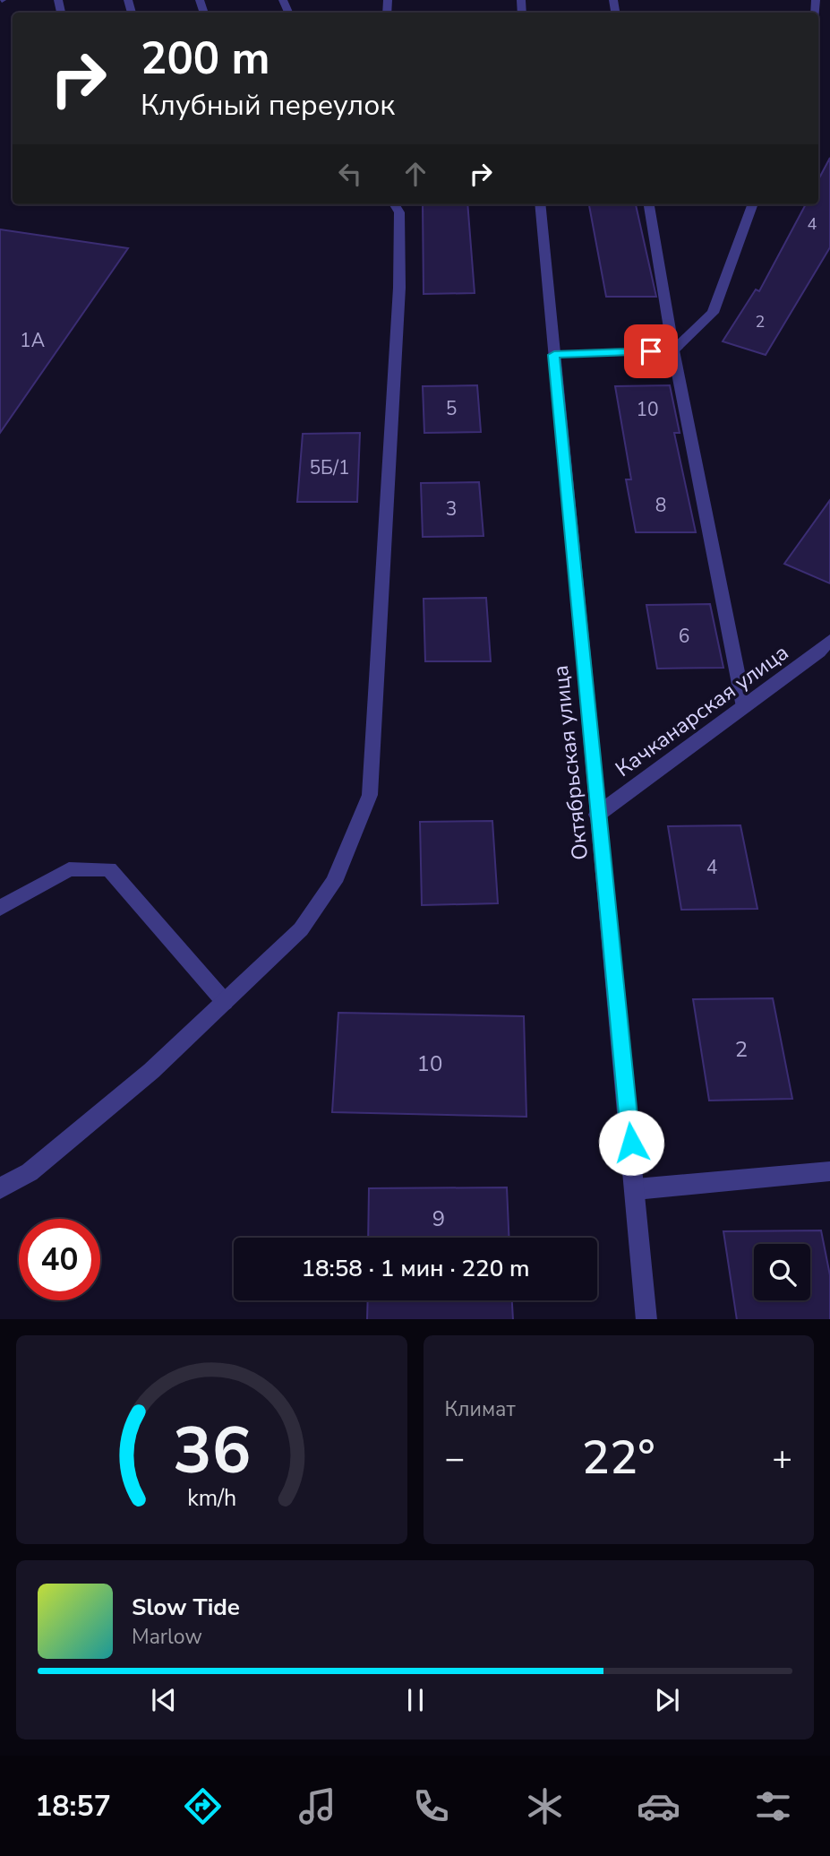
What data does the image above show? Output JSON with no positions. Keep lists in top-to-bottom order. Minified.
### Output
{"streets":{"street":["Качканарская улица","Октябрьская улица"]},"crossings":[["Качканарская улица","Октябрьская улица"]],"house_numbers":["4","2","1А","5","10","5Б/1","8","3","6","4","2","10","9"],"page":{"turn":["200 m","Клубный переулок"],"limit":"40","trip":"18:58 · 1 мин · 220 m","tile":"Климат","heat":["−","22°","+"],"song":["Slow Tide","Marlow"],"tabs":"18:57","gauge":["36","km/h"]}}
